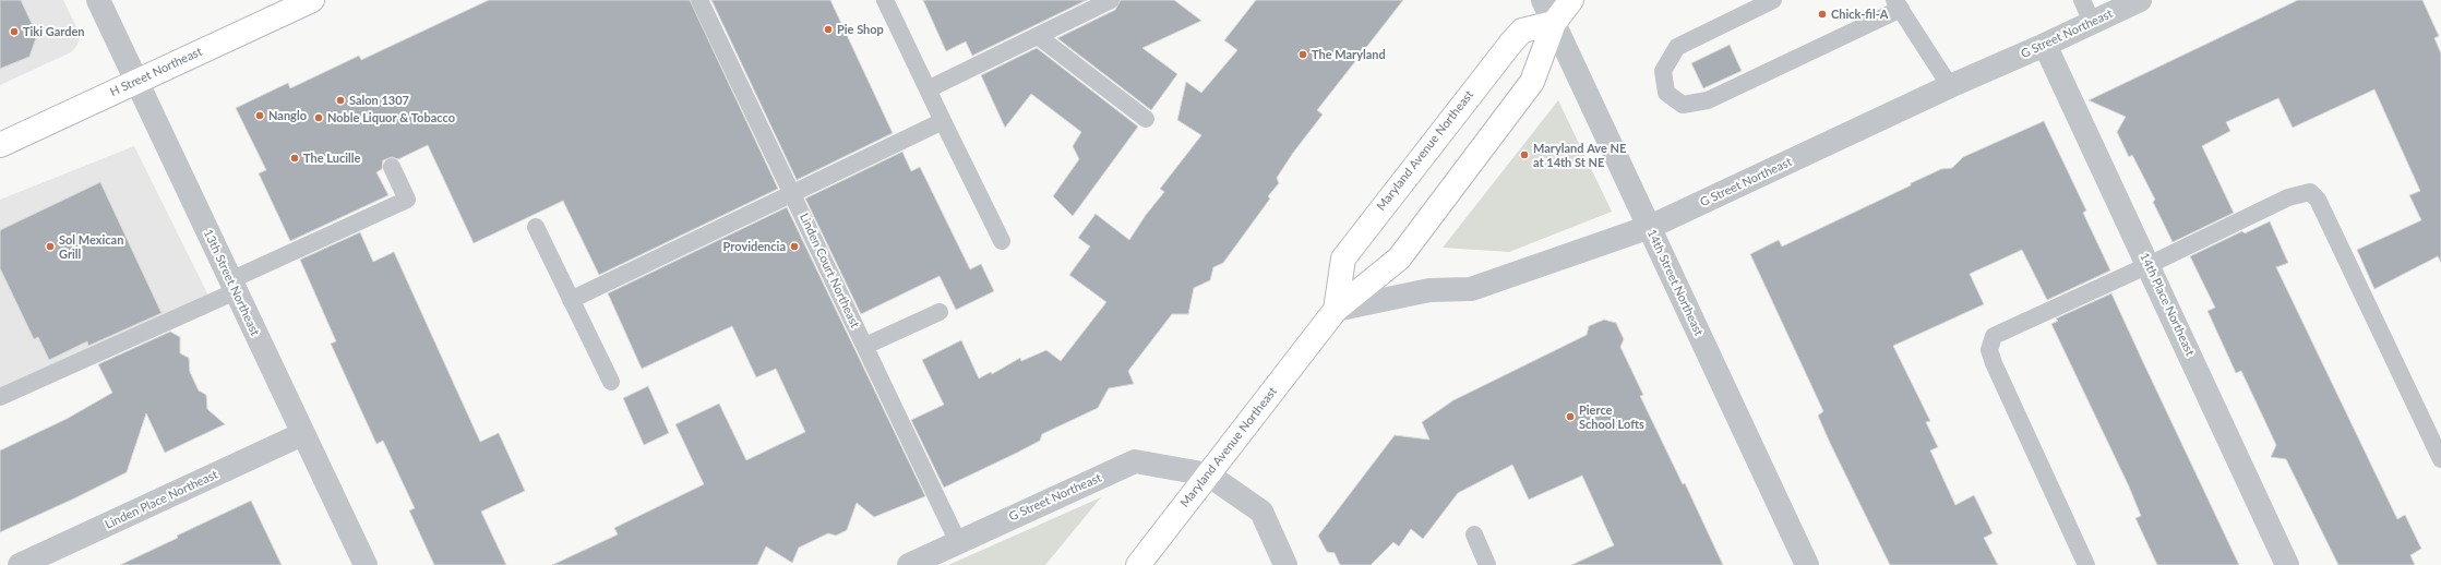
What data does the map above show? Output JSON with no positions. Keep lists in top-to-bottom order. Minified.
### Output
{"streets":{"main road":["H Street Northeast","Maryland Avenue Northeast"],"street":["G Street Northeast","13th Street Northeast","14th Street Northeast","14th Place Northeast","Linden Place Northeast"],"lane":["Linden Court Northeast"]},"crossings":[["G Street Northeast","Maryland Avenue Northeast"],["G Street Northeast","Linden Court Northeast"],["G Street Northeast","14th Street Northeast"],["G Street Northeast","14th Place Northeast"],["H Street Northeast","13th Street Northeast"],["Maryland Avenue Northeast","14th Street Northeast"],["13th Street Northeast","Linden Place Northeast"]],"places":["Chick-fil-A","Pie Shop","Tiki Garden","The Maryland","Salon 1307","Nanglo","Noble Liquor & Tobacco","Maryland Ave NE at 14th St NE","The Lucille","Sol Mexican Grill","Providencia","Pierce School Lofts"]}
